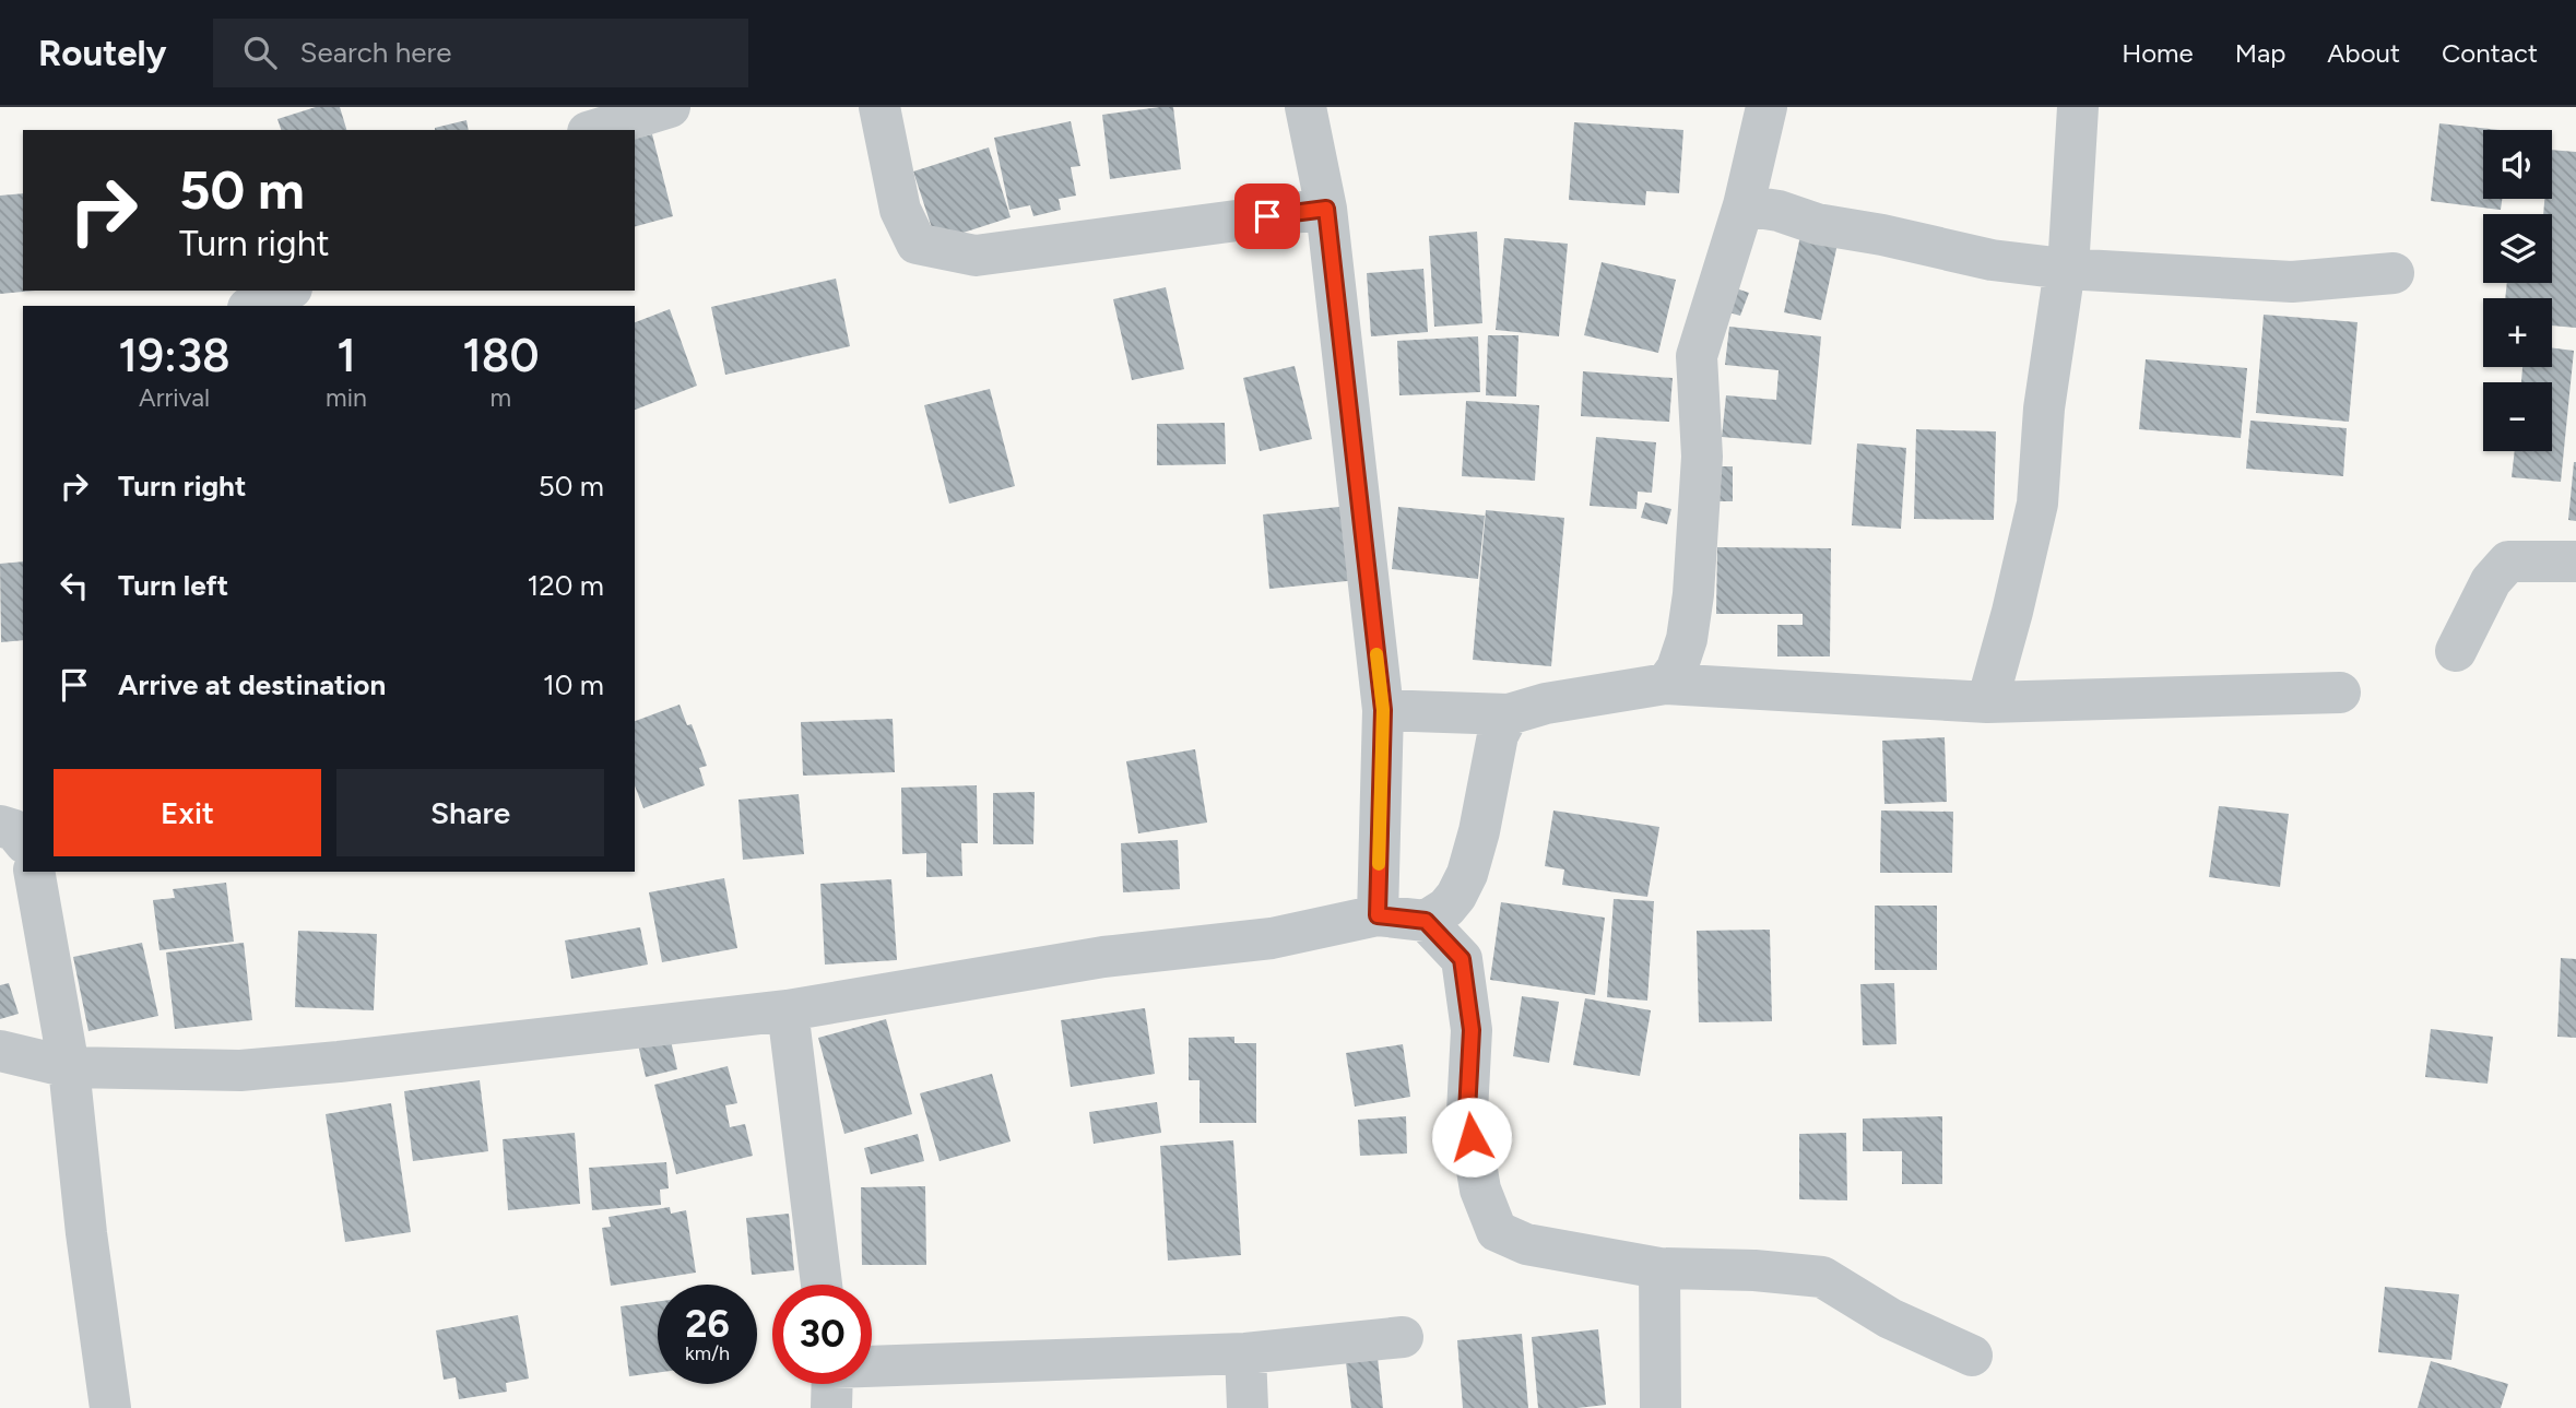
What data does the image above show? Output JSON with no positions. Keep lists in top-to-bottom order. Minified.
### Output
{"page":{"header":"Routely","search":"Search here","nav":["Home","Map","About","Contact"],"map_buttons":["+","−"],"turn":["50 m","Turn right"],"eta":["19:38","Arrival","1","min","180","m"],"list":[{"name":"Turn right","value":"50 m"},{"name":"Turn left","value":"120 m"},{"name":"Arrive at destination","value":"10 m"}],"buttons":["Exit","Share"],"speed":"26 km/h","limit":"30"}}
